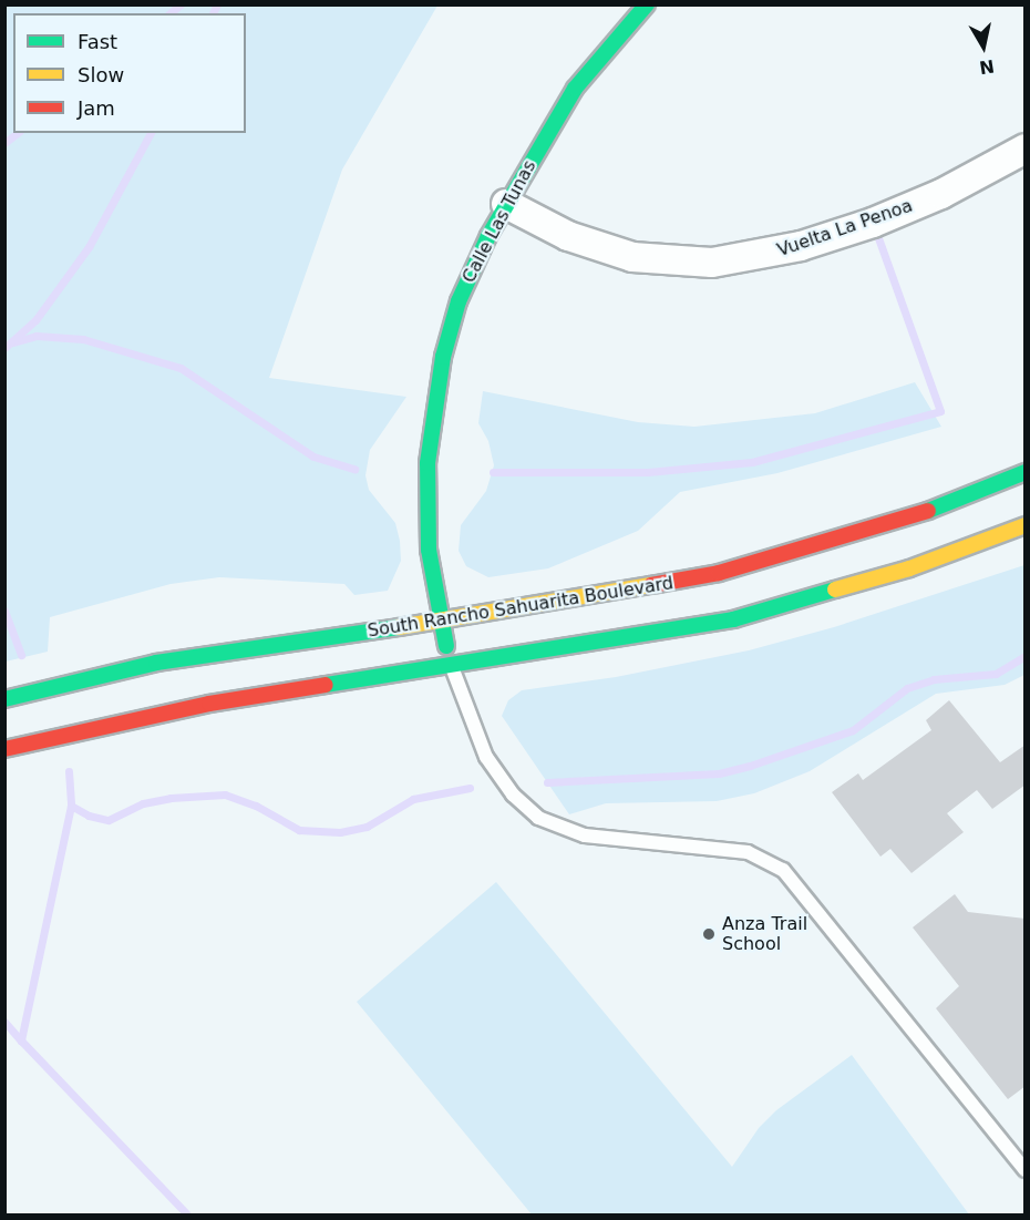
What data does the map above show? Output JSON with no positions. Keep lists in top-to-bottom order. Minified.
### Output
{"streets":{"street":["Calle Las Tunas","Vuelta La Penoa","South Rancho Sahuarita Boulevard"]},"crossings":[["Calle Las Tunas","Vuelta La Penoa"],["Calle Las Tunas","South Rancho Sahuarita Boulevard"]],"places":["Anza Trail School"],"legend":["Fast","Slow","Jam"],"north":"bottom"}
